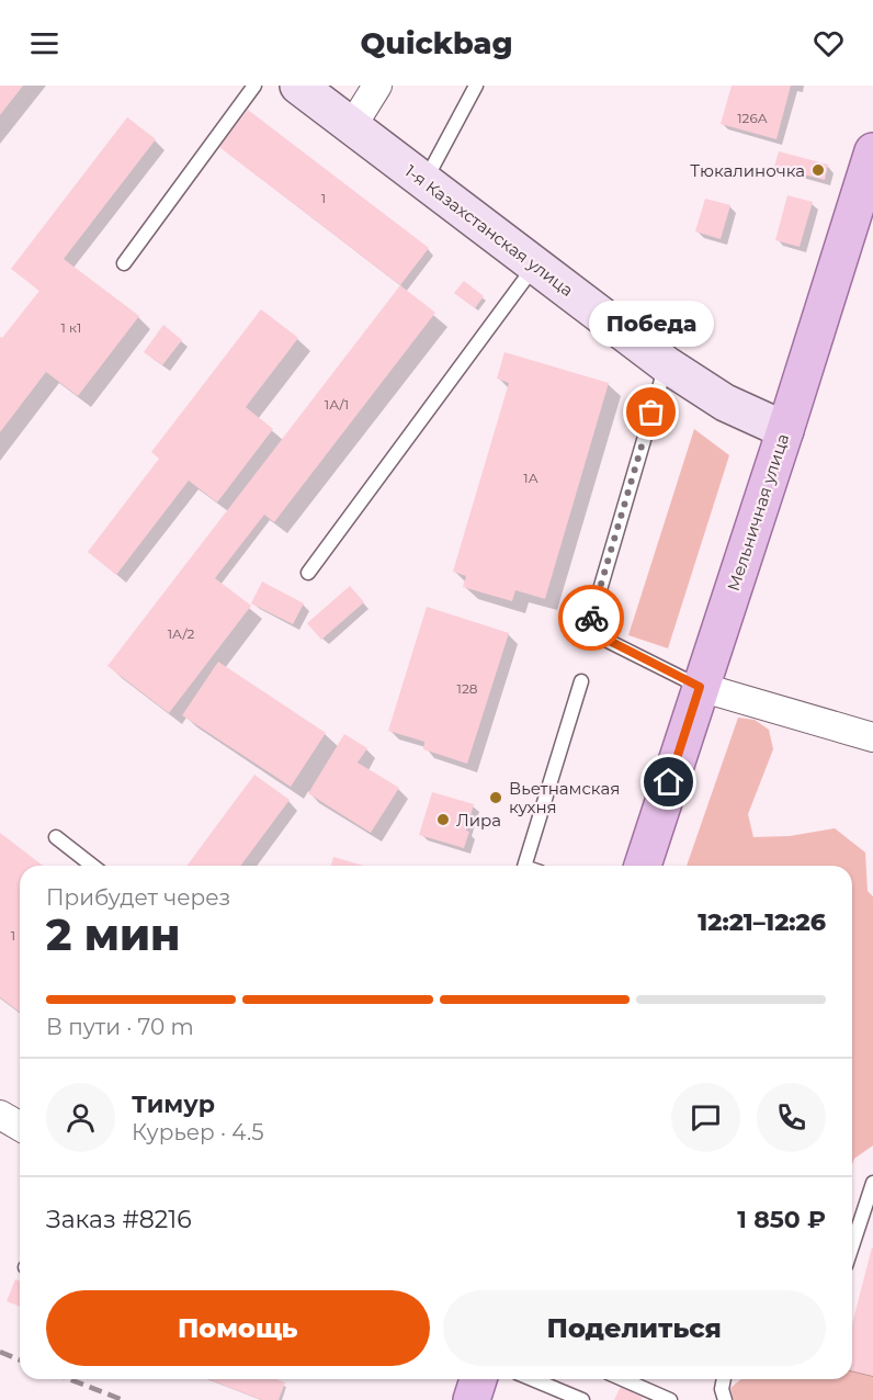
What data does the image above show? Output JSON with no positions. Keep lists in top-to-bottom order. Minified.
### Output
{"streets":{"main road":["Мельничная улица"],"street":["1-я Казахстанская улица"]},"crossings":[["1-я Казахстанская улица","Мельничная улица"]],"places":["Тюкалиночка","Победа","Вьетнамская кухня","Лира"],"house_numbers":["126А","1","1 к1","1А/1","1А","1А/2","128","1"],"page":{"header":"Quickbag","bubble":"Победа","heading":["2 мин","Прибудет через","12:21–12:26"],"panel":["Тимур","Курьер · 4.5","Заказ #8216","1 850 ₽"],"bar":"В пути · 70 m","buttons":["Помощь","Поделиться"]}}
